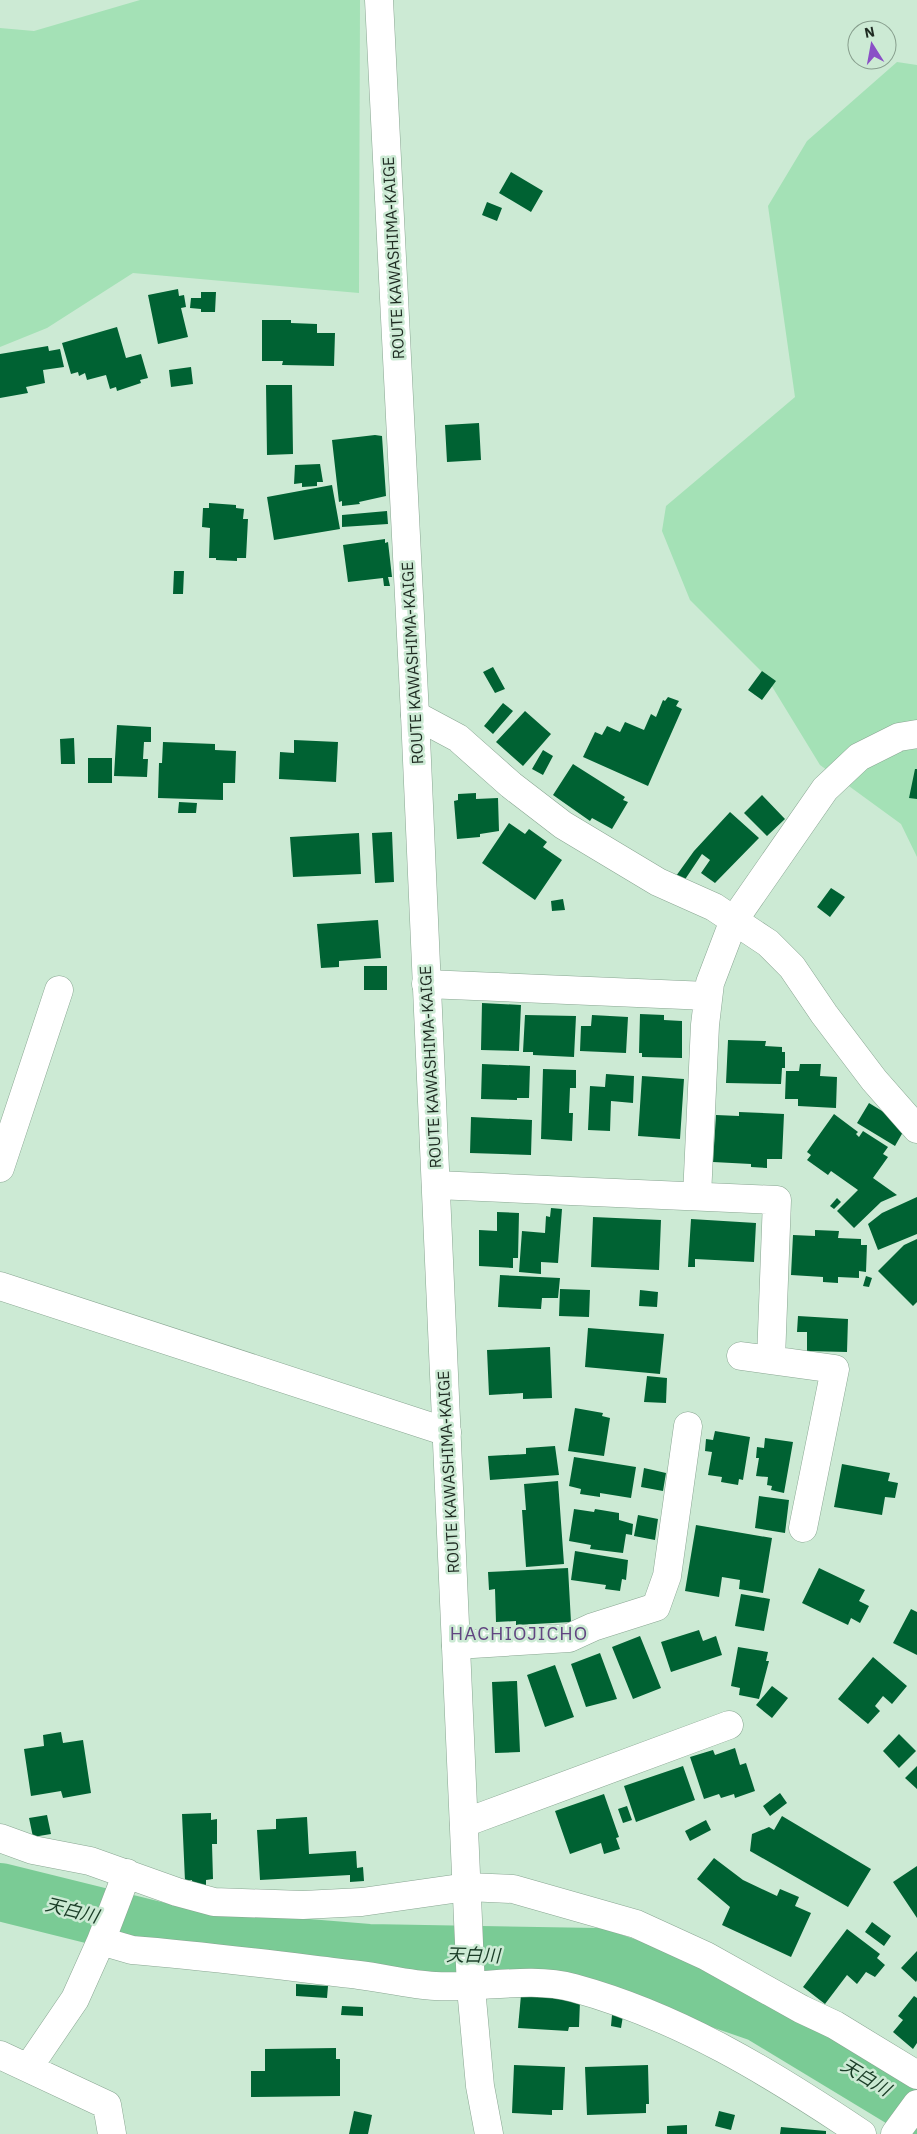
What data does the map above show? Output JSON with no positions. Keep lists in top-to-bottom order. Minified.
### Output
{"streets":{"street":["ROUTE KAWASHIMA-KAIGE"]},"districts":["HACHIOJICHO"],"water":["天白川"],"north":"top"}
